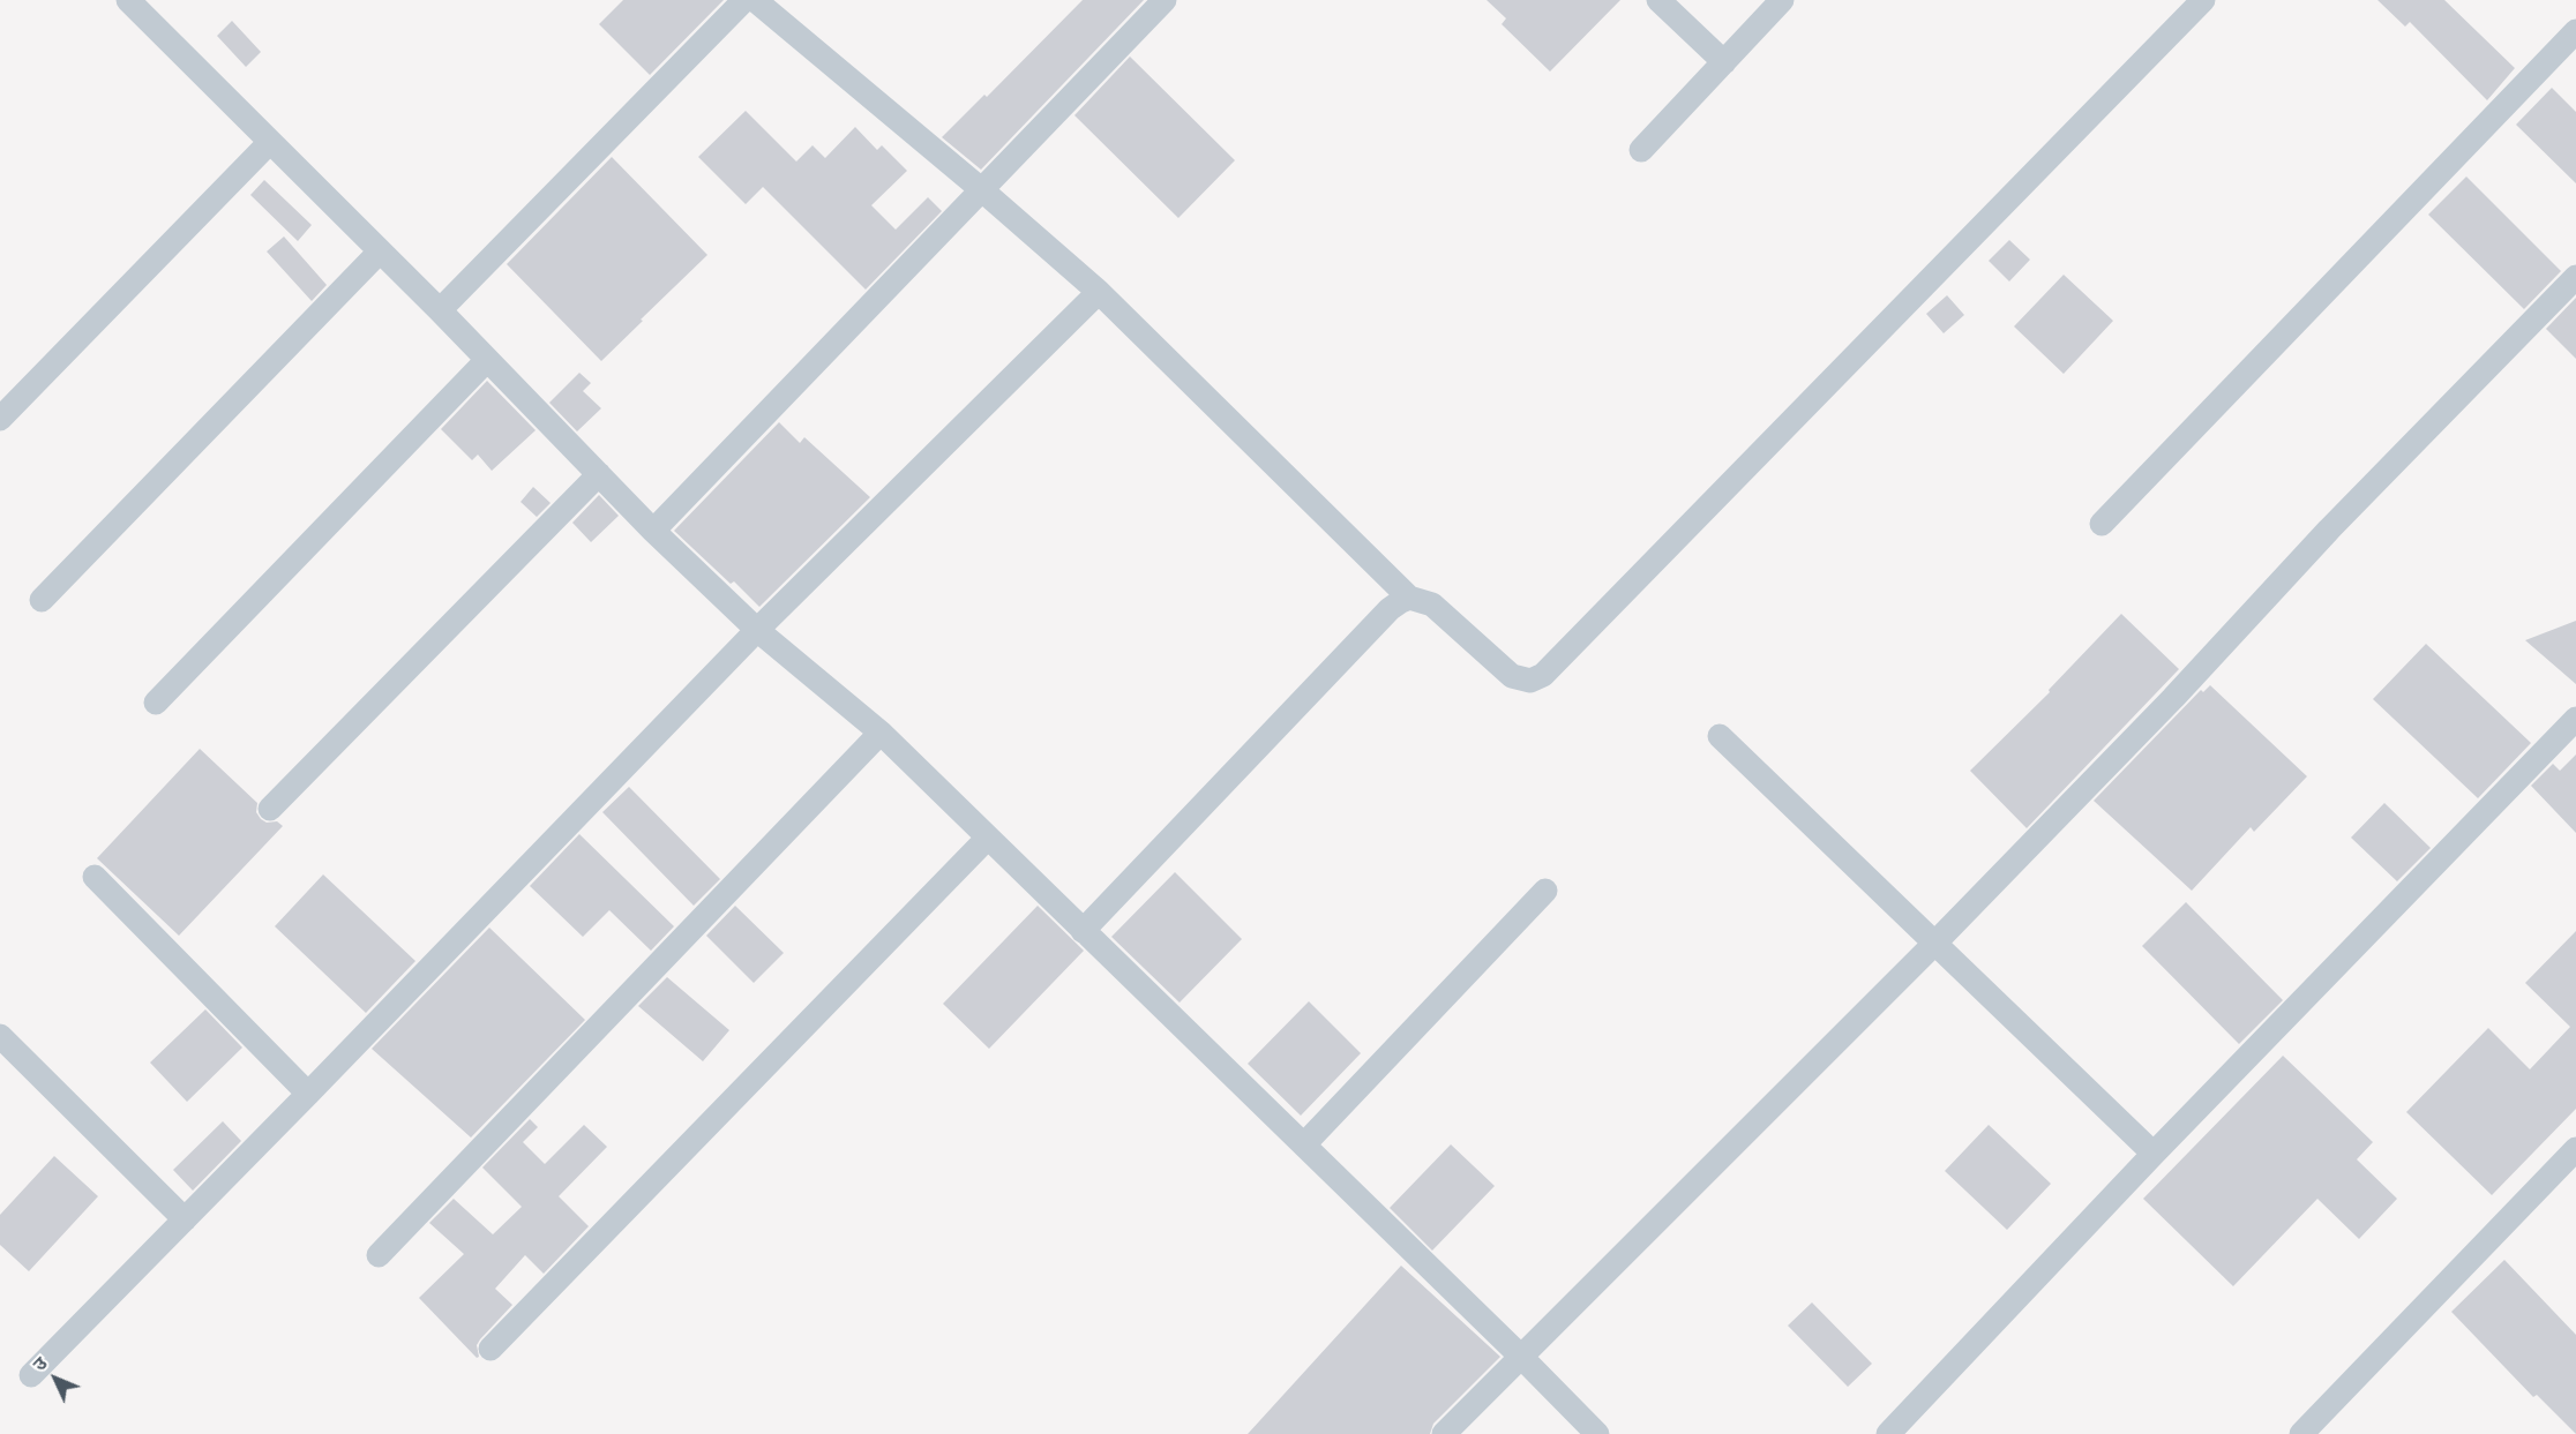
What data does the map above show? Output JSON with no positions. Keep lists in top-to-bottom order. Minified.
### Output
{"north":"top left"}
